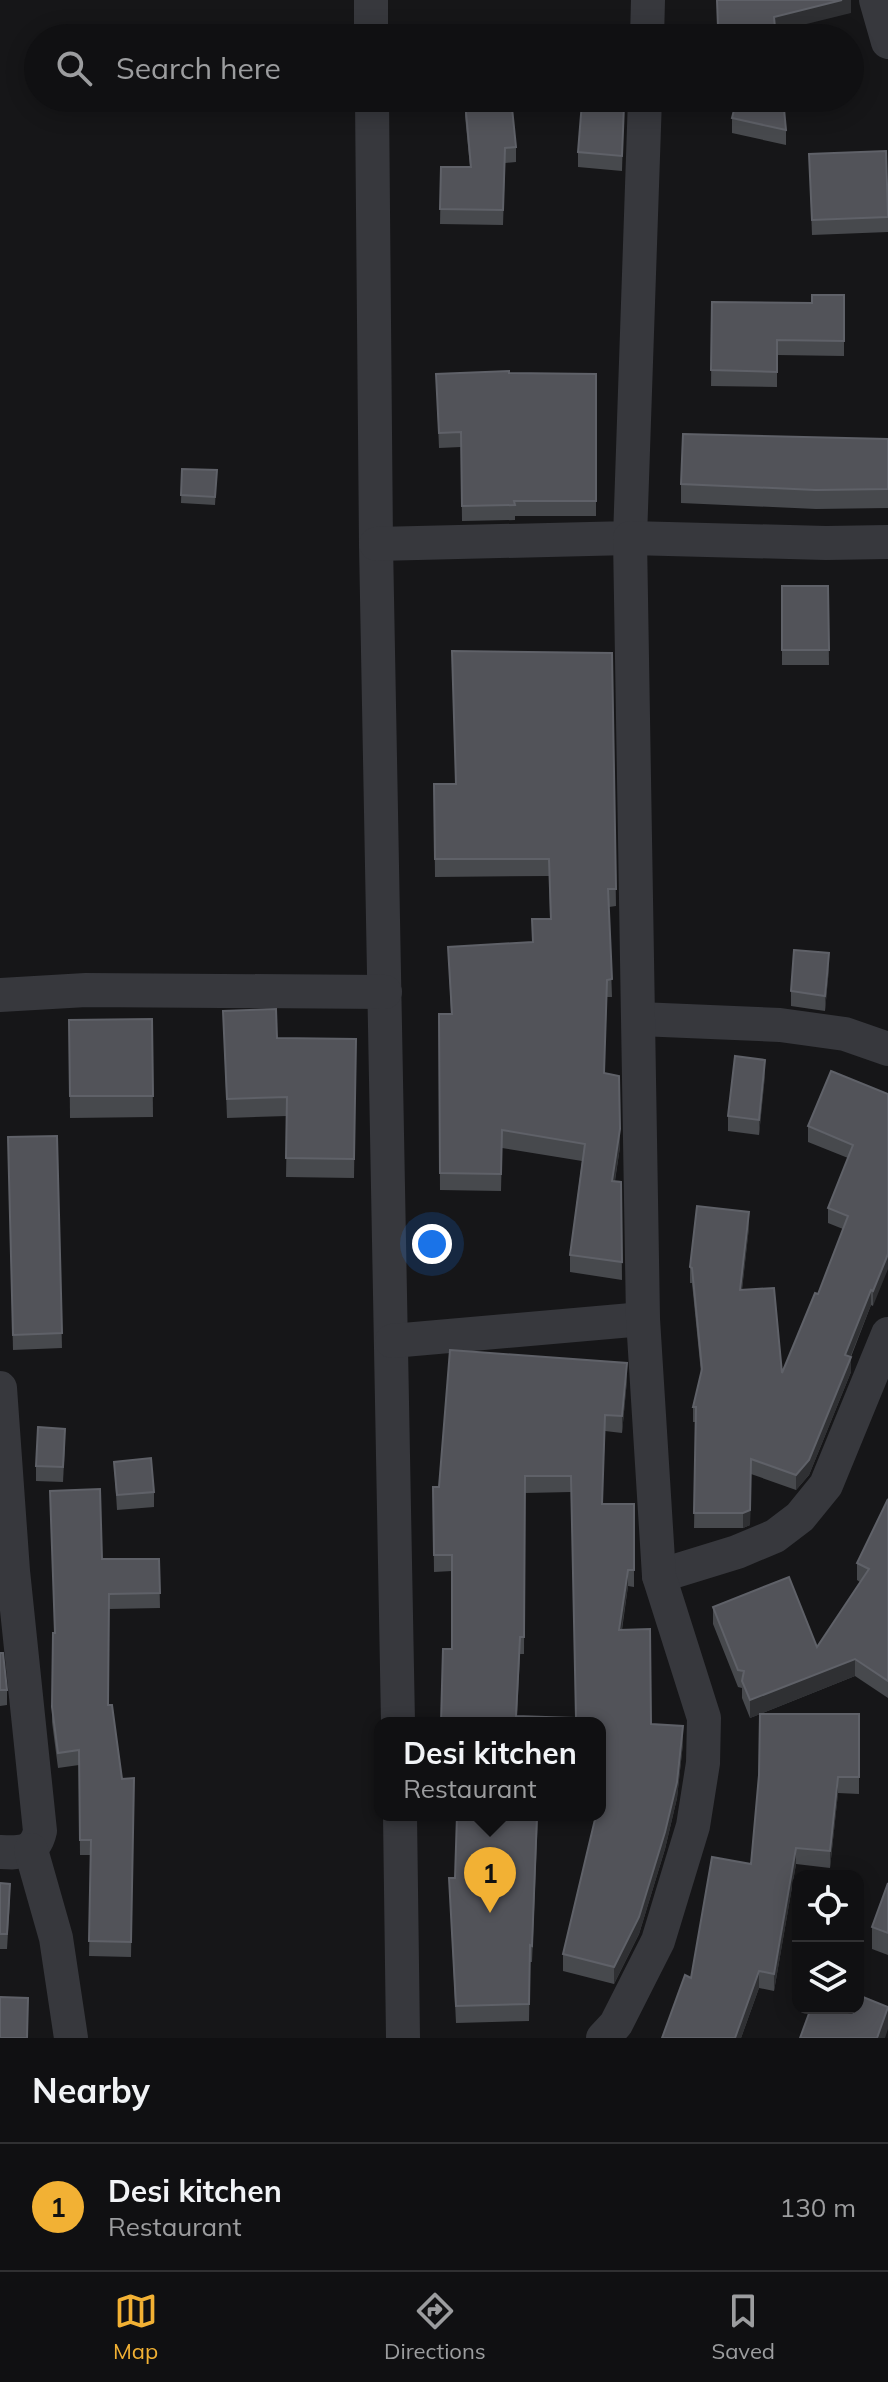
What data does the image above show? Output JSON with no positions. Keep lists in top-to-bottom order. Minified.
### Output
{"page":{"search":"Search here","popup":["Desi kitchen","Restaurant"],"pins":"1","heading":"Nearby","list":[{"mark":"1","name":"Desi kitchen","note":"Restaurant","value":"130 m"}],"nav":["Map","Directions","Saved"]}}
